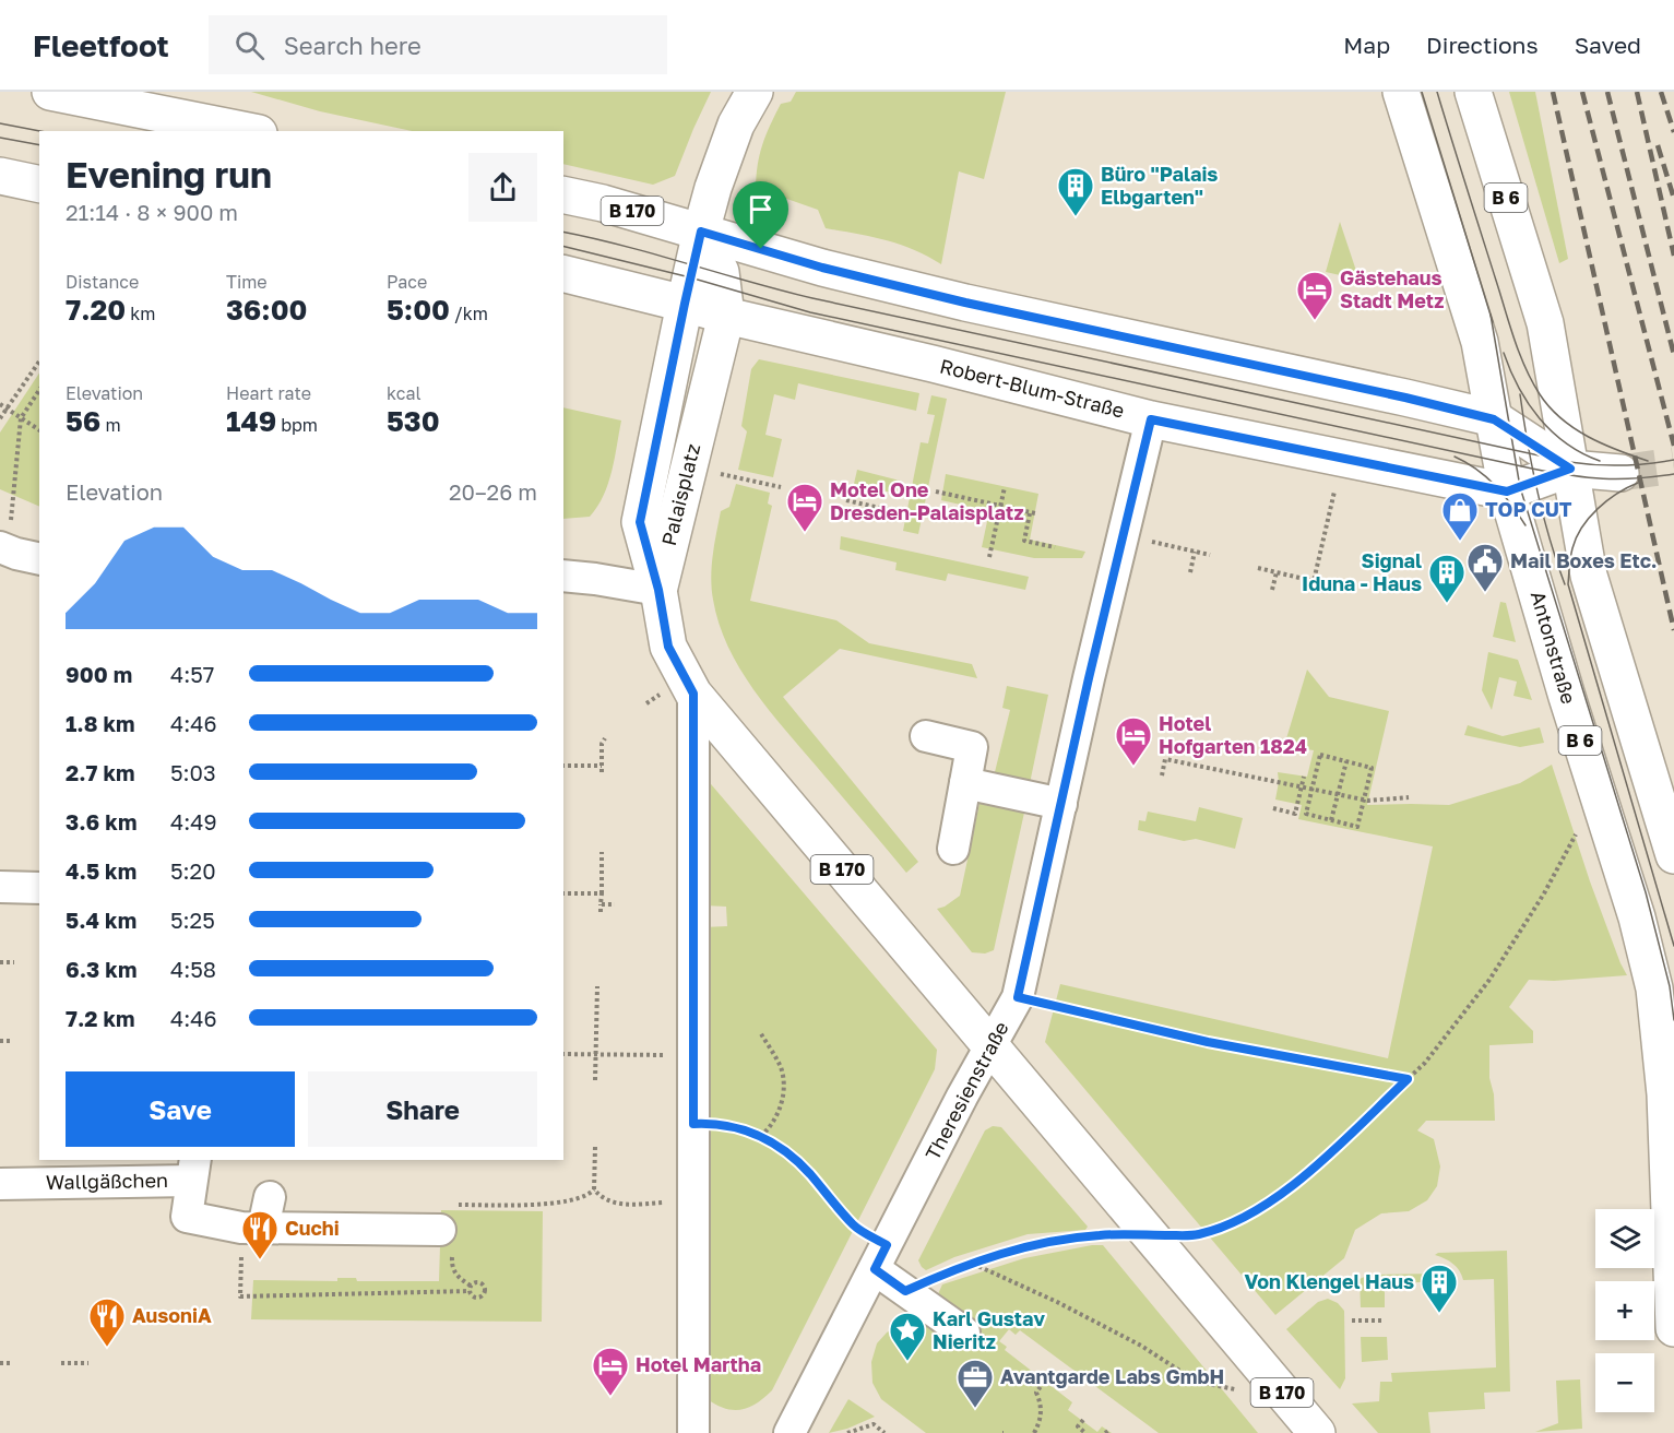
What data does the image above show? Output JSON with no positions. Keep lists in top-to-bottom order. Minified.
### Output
{"streets":{"main road":["B 6","B 170","Robert-Blum-Straße","Palaisplatz","Antonstraße"],"street":["Theresienstraße","Wallgäßchen"]},"crossings":[["B 170","Palaisplatz"],["B 170","Theresienstraße"],["Robert-Blum-Straße","Palaisplatz"],["Robert-Blum-Straße","Antonstraße"],["Robert-Blum-Straße","Theresienstraße"]],"places":{"building":["Büro \"Palais Elbgarten\"","Signal Iduna - Haus","Von Klengel Haus"],"hotel":["Gästehaus Stadt Metz","Motel One Dresden-Palaisplatz","Hotel Hofgarten 1824","Hotel Martha"],"shop":["TOP CUT"],"public building":["Mail Boxes Etc."],"restaurant":["Cuchi","AusoniA"],"place":["Karl Gustav Nieritz"],"office":["Avantgarde Labs GmbH"]},"page":{"header":"Fleetfoot","search":"Search here","nav":["Map","Directions","Saved"],"heading":["Evening run","21:14 · 8 × 900 m"],"stats":[["Distance","7.20 km"],["Time","36:00"],["Pace","5:00 /km"],["Elevation","56 m"],["Heart rate","149 bpm"],["kcal","530"]],"chart":["Elevation","20–26 m"],"list":[{"name":"900 m","note":"4:57"},{"name":"1.8 km","note":"4:46"},{"name":"2.7 km","note":"5:03"},{"name":"3.6 km","note":"4:49"},{"name":"4.5 km","note":"5:20"},{"name":"5.4 km","note":"5:25"},{"name":"6.3 km","note":"4:58"},{"name":"7.2 km","note":"4:46"}],"buttons":["Save","Share"],"map_buttons":["+","−"]}}
